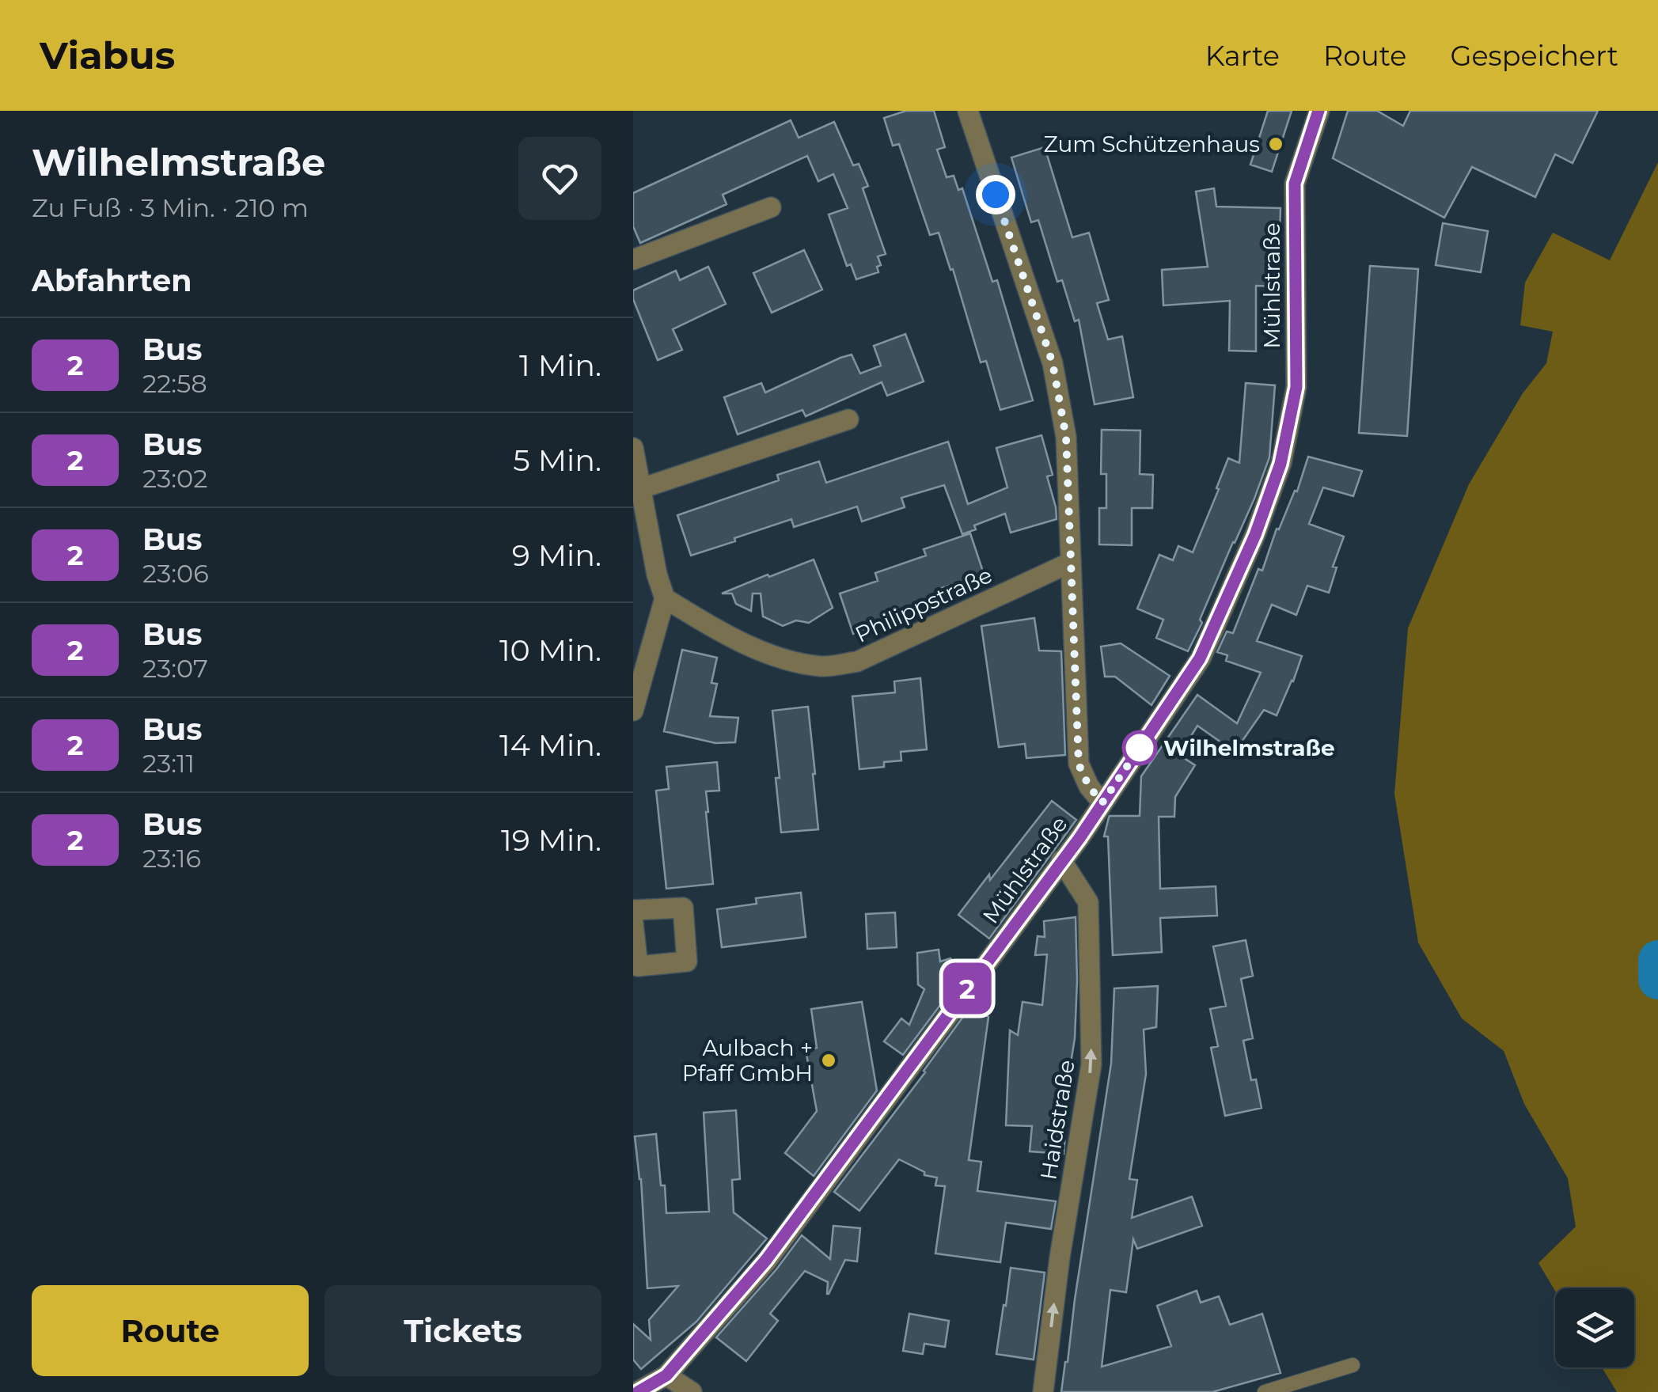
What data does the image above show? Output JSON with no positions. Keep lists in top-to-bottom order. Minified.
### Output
{"streets":{"street":["Mühlstraße","Philippstraße","Haidstraße"]},"crossings":[["Mühlstraße","Haidstraße"]],"one_way":["Haidstraße"],"places":["Zum Schützenhaus","Wilhelmstraße","Aulbach + Pfaff GmbH"],"lines":["bus line 2"],"page":{"header":"Viabus","nav":["Karte","Route","Gespeichert"],"heading":[["Wilhelmstraße","Zu Fuß · 3 Min. · 210 m"],"Abfahrten"],"on_map":"2","list":[{"mark":"2","name":"Bus","note":"22:58","value":"1 Min."},{"mark":"2","name":"Bus","note":"23:02","value":"5 Min."},{"mark":"2","name":"Bus","note":"23:06","value":"9 Min."},{"mark":"2","name":"Bus","note":"23:07","value":"10 Min."},{"mark":"2","name":"Bus","note":"23:11","value":"14 Min."},{"mark":"2","name":"Bus","note":"23:16","value":"19 Min."}],"buttons":["Route","Tickets"]}}
